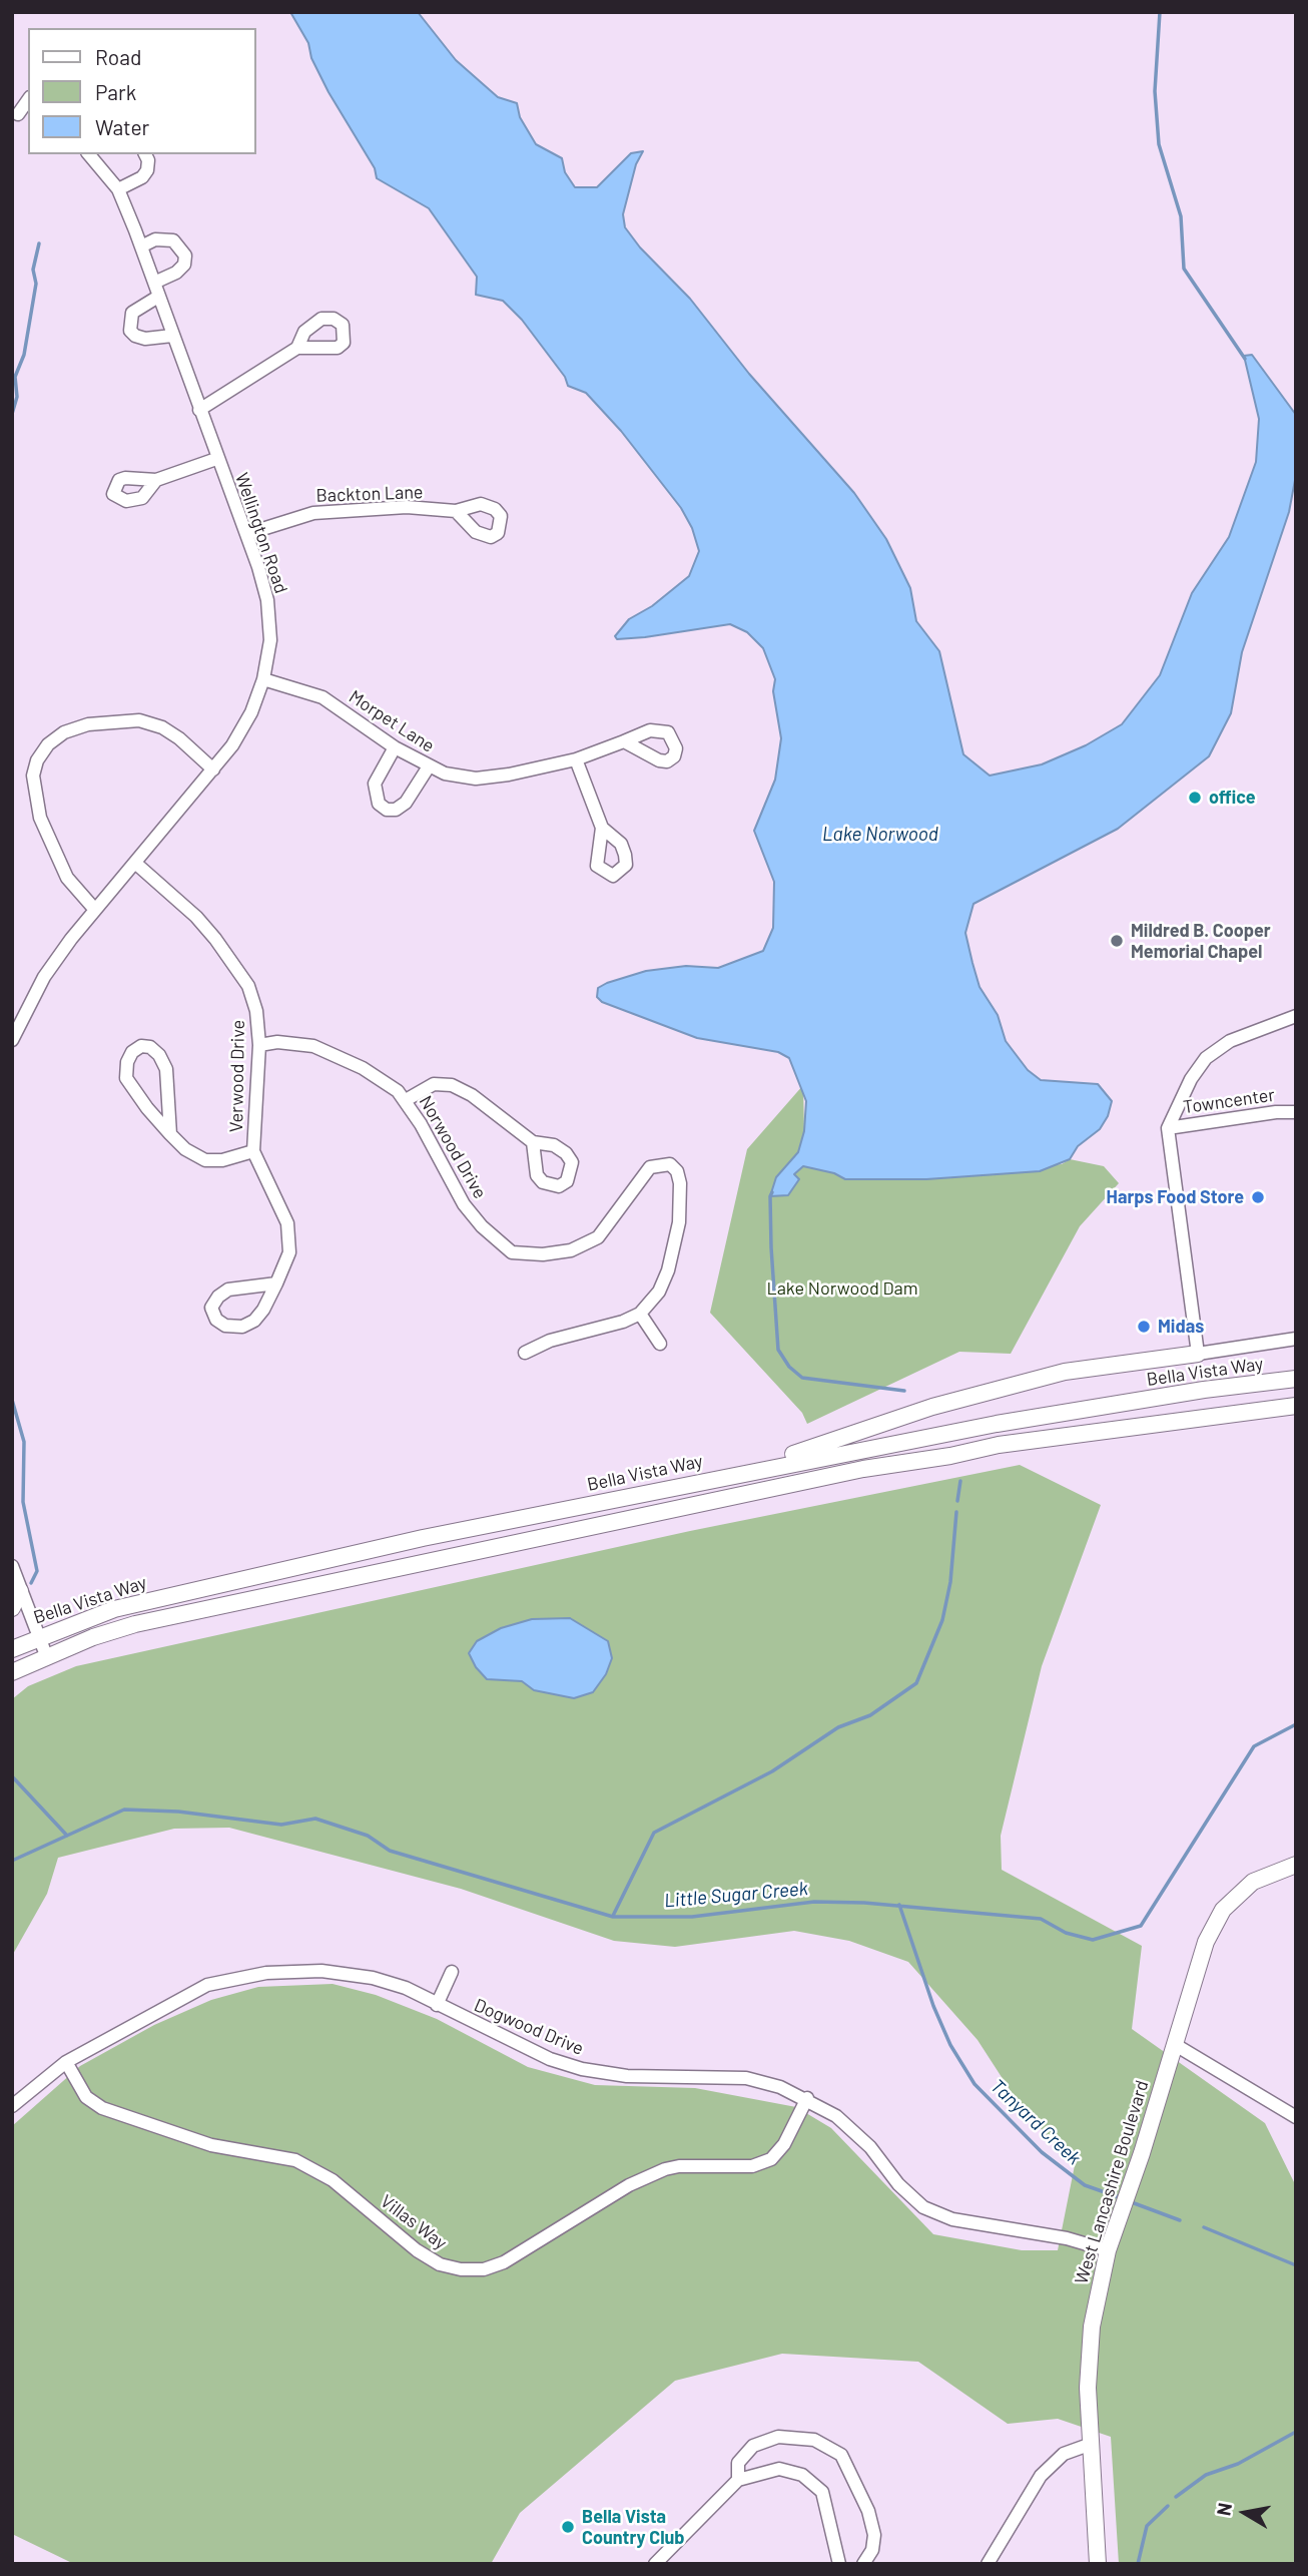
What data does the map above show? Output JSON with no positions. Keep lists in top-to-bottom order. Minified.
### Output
{"streets":{"main road":["Bella Vista Way","West Lancashire Boulevard"],"street":["Backton Lane","Wellington Road","Morpet Lane","Verwood Drive","Towncenter","Norwood Drive","Dogwood Drive","Villas Way"]},"crossings":[["Backton Lane","Wellington Road"],["Wellington Road","Morpet Lane"],["Wellington Road","Verwood Drive"],["Verwood Drive","Norwood Drive"],["Dogwood Drive","West Lancashire Boulevard"],["Dogwood Drive","Villas Way"]],"water":["Lake Norwood","Little Sugar Creek","Tanyard Creek"],"parks":["Lake Norwood Dam"],"places":["office","Mildred B. Cooper Memorial Chapel","Harps Food Store","Midas","Bella Vista Country Club"],"legend":["Road","Park","Water"],"north":"left"}
